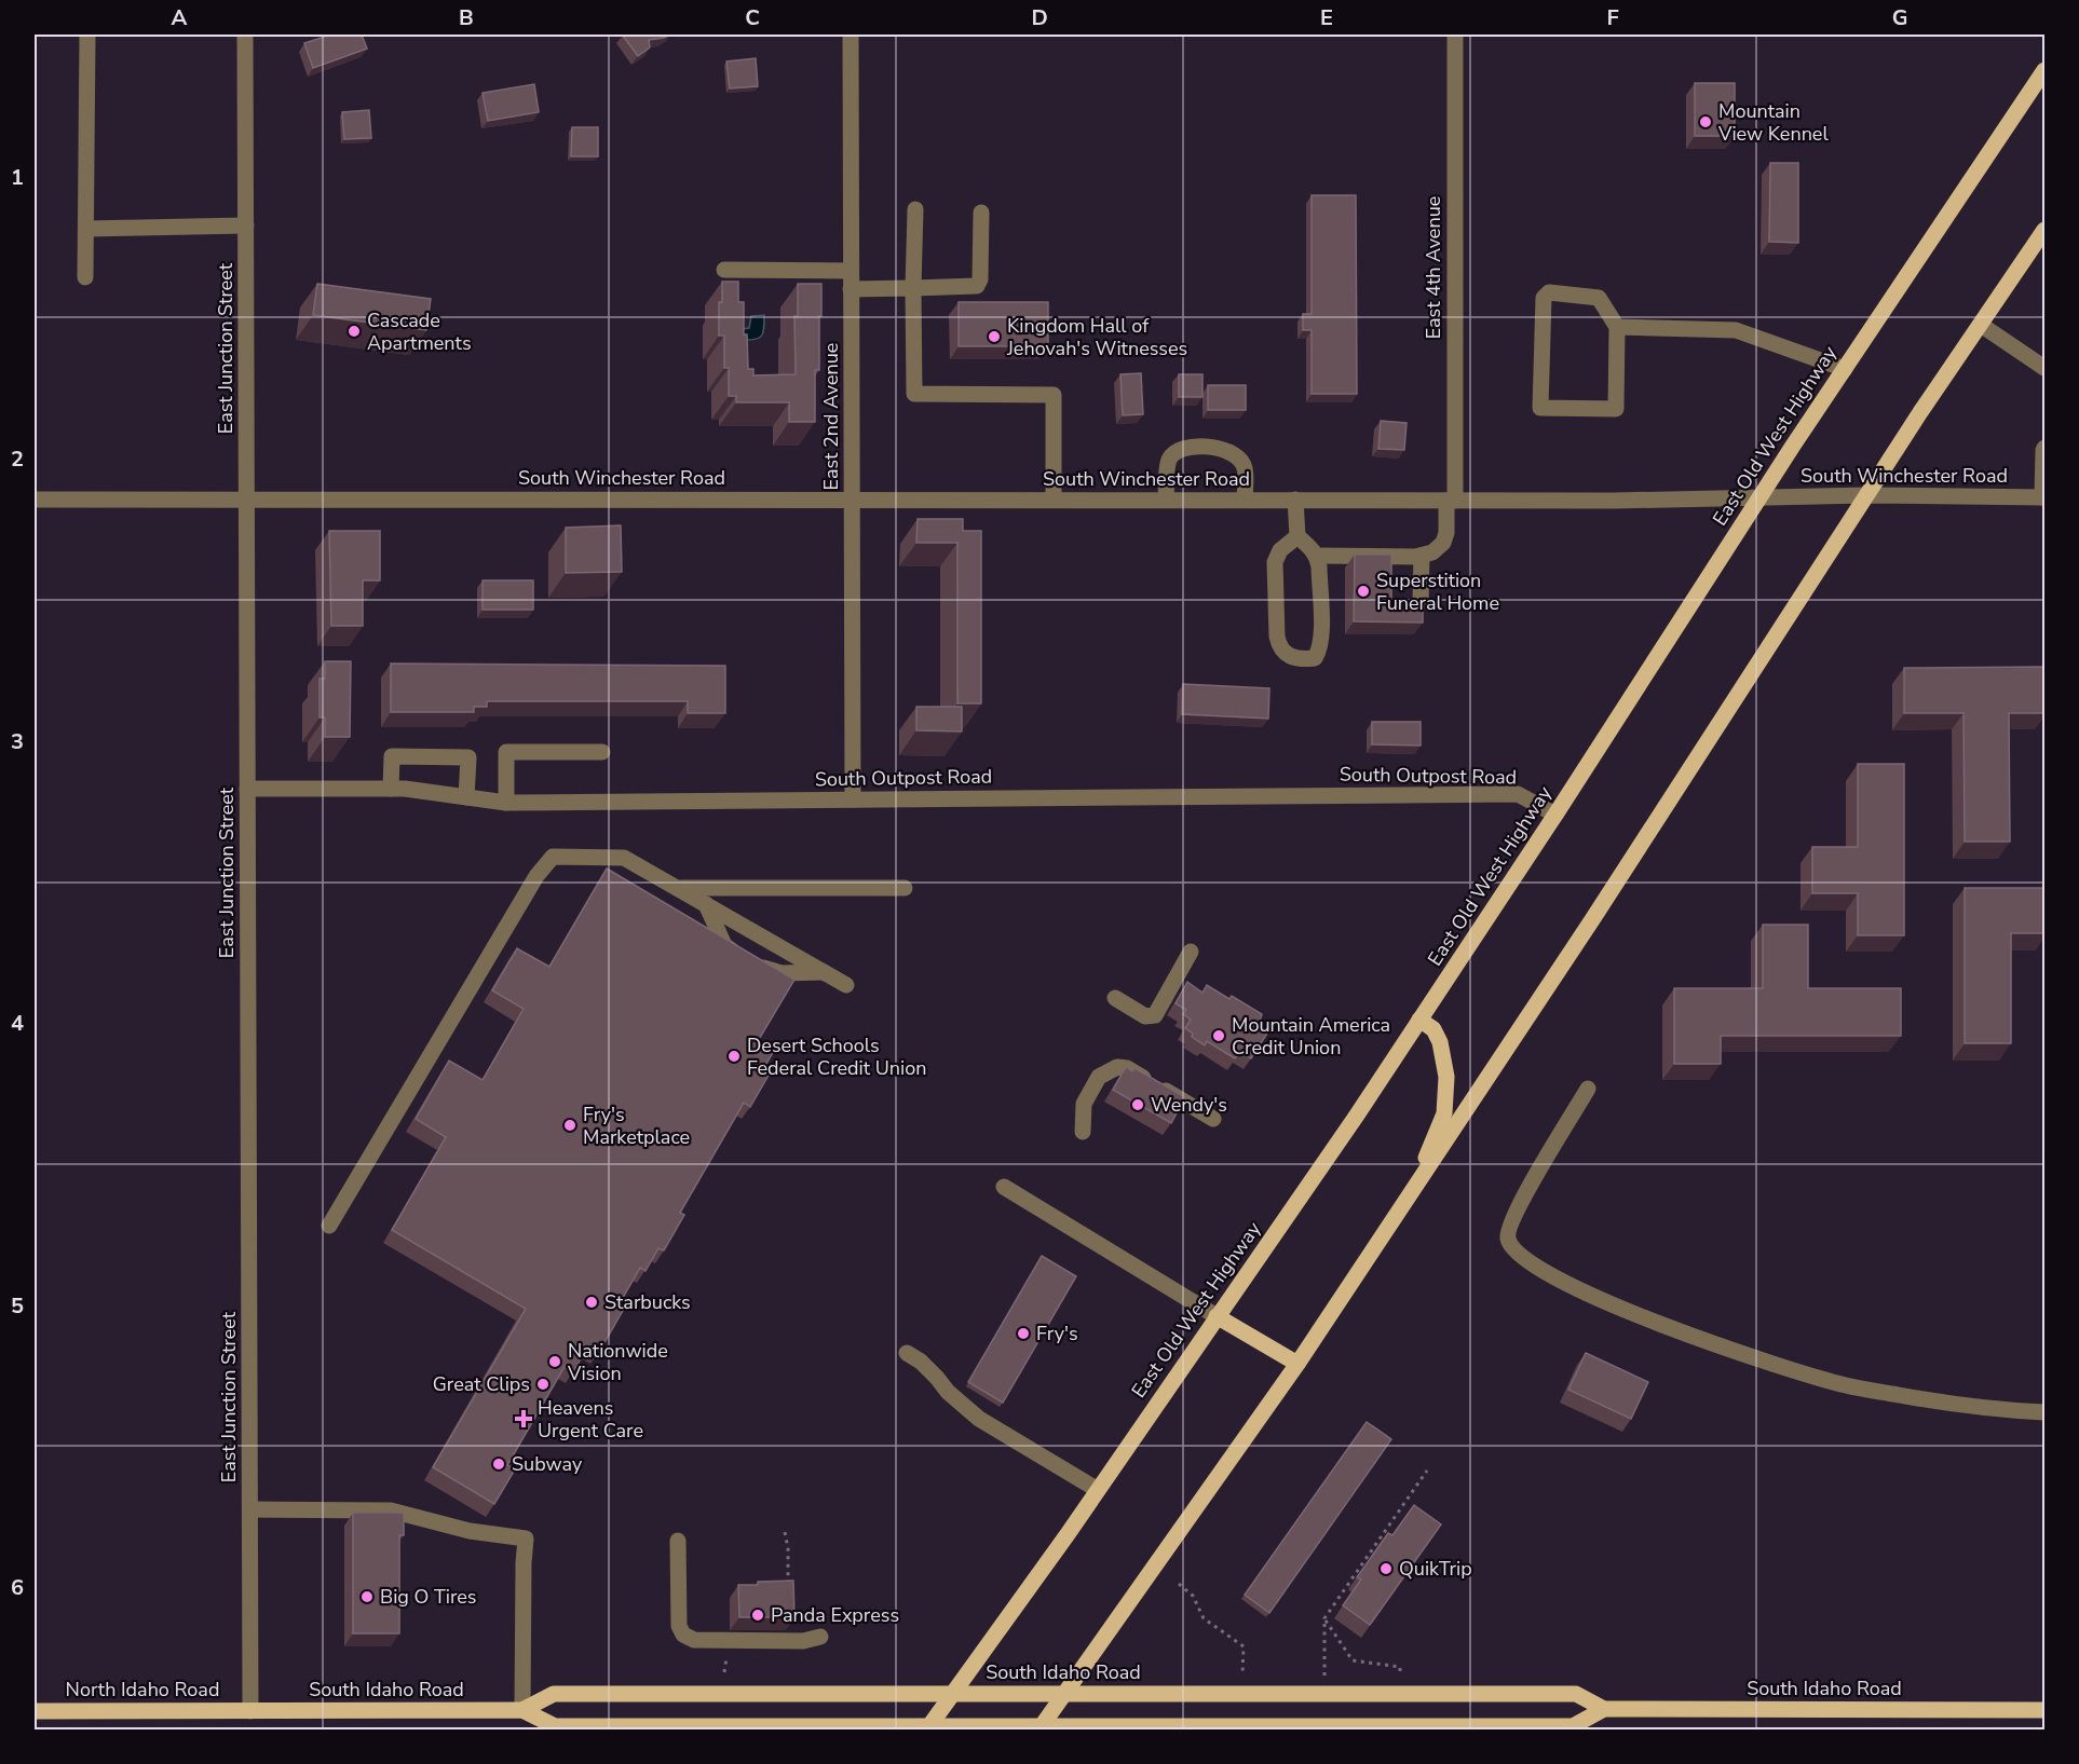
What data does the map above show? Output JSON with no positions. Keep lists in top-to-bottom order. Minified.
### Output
{"streets":{"main road":["East Old West Highway","South Idaho Road","North Idaho Road"],"street":["East 4th Avenue","East Junction Street","East 2nd Avenue","South Winchester Road","South Outpost Road"]},"crossings":[["East 4th Avenue","South Winchester Road"],["East Junction Street","South Winchester Road"],["East Junction Street","South Outpost Road"],["East Junction Street","South Idaho Road"],["East Junction Street","North Idaho Road"],["East 2nd Avenue","South Winchester Road"],["East 2nd Avenue","South Outpost Road"],["East Old West Highway","South Winchester Road"],["East Old West Highway","South Outpost Road"],["East Old West Highway","South Idaho Road"],["South Idaho Road","North Idaho Road"]],"places":{"other":["Mountain View Kennel","Cascade Apartments","Kingdom Hall of Jehovah's Witnesses","Superstition Funeral Home","Mountain America Credit Union","Desert Schools Federal Credit Union","Wendy's","Fry's Marketplace","Starbucks","Fry's","Nationwide Vision","Great Clips","Subway","QuikTrip","Big O Tires","Panda Express"],"health":["Heavens Urgent Care"]},"grid":{"columns":["A","B","C","D","E","F","G"],"rows":["1","2","3","4","5","6"]}}
